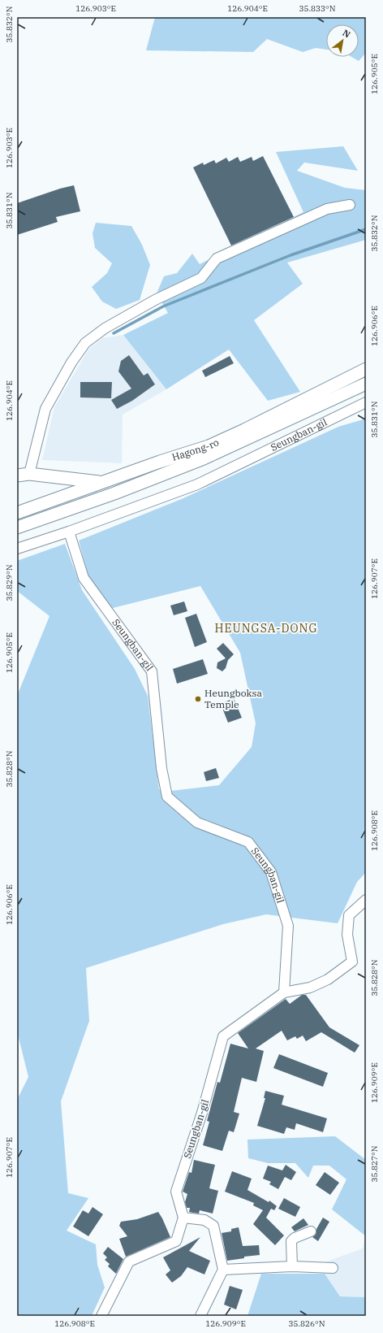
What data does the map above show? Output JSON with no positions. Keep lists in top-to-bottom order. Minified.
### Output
{"streets":{"street":["Seungban-gil","Hagong-ro"]},"districts":["HEUNGSA-DONG"],"places":["Heungboksa Temple"],"north":"top right","coordinates":["126.903°E","126.904°E","35.833°N","35.832°N","126.905°E","35.831°N","126.906°E","126.907°E","35.829°N","35.828°N","126.908°E","126.909°E","35.827°N","35.826°N"]}
